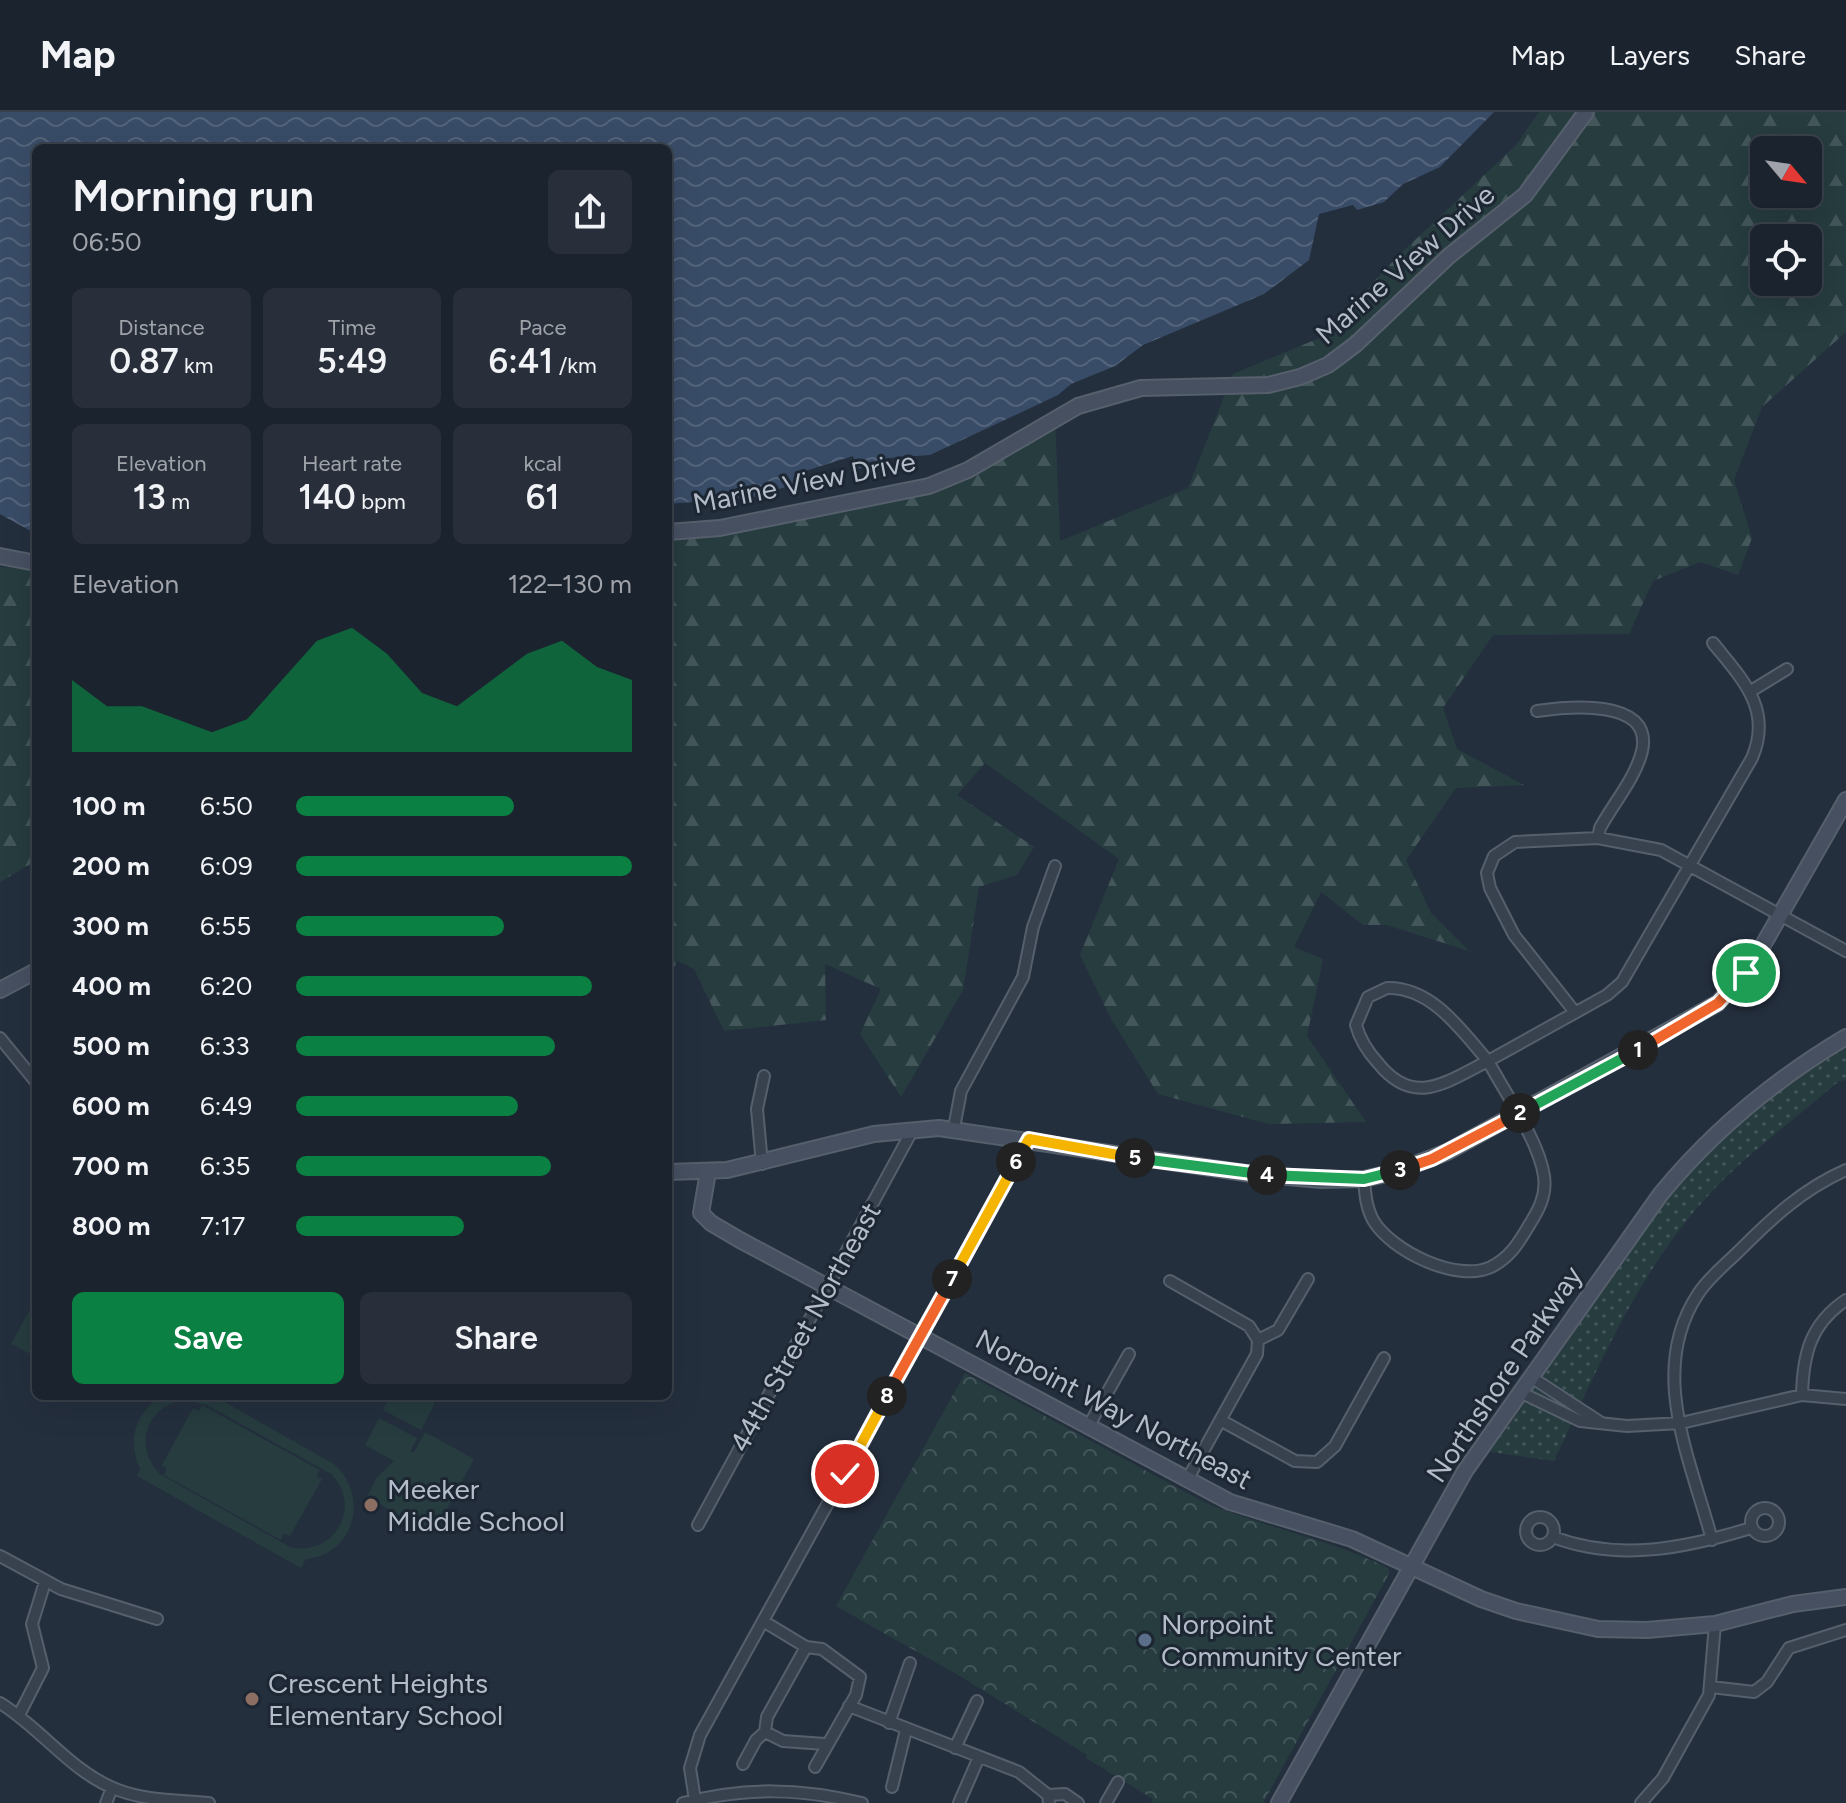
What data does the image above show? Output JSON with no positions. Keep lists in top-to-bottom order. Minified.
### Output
{"streets":{"street":["Marine View Drive","44th Street Northeast","Northshore Parkway","Norpoint Way Northeast"]},"crossings":[["44th Street Northeast","Norpoint Way Northeast"],["Northshore Parkway","Norpoint Way Northeast"]],"places":["Meeker Middle School","Norpoint Community Center","Crescent Heights Elementary School"],"north":"bottom right","page":{"header":"Map","nav":["Map","Layers","Share"],"heading":["Morning run","06:50"],"stats":[["Distance","0.87 km"],["Time","5:49"],["Pace","6:41 /km"],["Elevation","13 m"],["Heart rate","140 bpm"],["kcal","61"]],"chart":["Elevation","122–130 m"],"list":[{"name":"100 m","note":"6:50"},{"name":"200 m","note":"6:09"},{"name":"300 m","note":"6:55"},{"name":"400 m","note":"6:20"},{"name":"500 m","note":"6:33"},{"name":"600 m","note":"6:49"},{"name":"700 m","note":"6:35"},{"name":"800 m","note":"7:17"}],"pins":["1","2","5","6","3","4","7","8"],"buttons":["Save","Share"]}}
